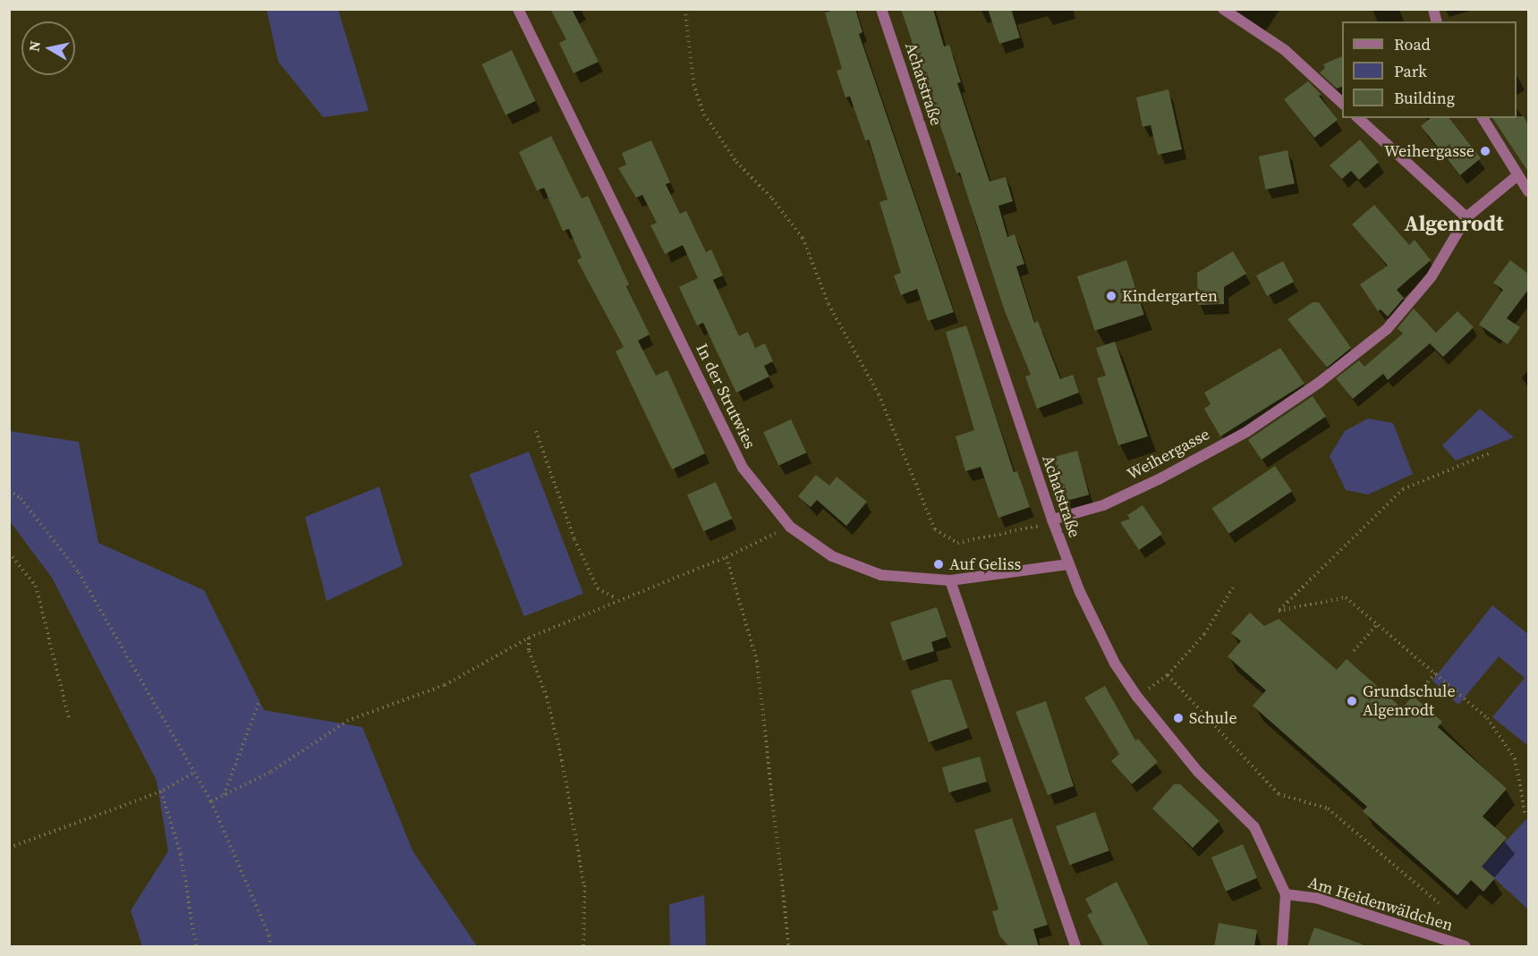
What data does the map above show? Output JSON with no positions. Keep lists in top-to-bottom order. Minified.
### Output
{"streets":{"street":["Achatstraße","In der Strutwies","Weihergasse","Am Heidenwäldchen"]},"crossings":[["Achatstraße","In der Strutwies"],["Achatstraße","Weihergasse"],["Achatstraße","Am Heidenwäldchen"]],"districts":["Algenrodt"],"places":["Weihergasse","Kindergarten","Auf Geliss","Grundschule Algenrodt","Schule"],"legend":["Road","Park","Building"],"north":"left"}
